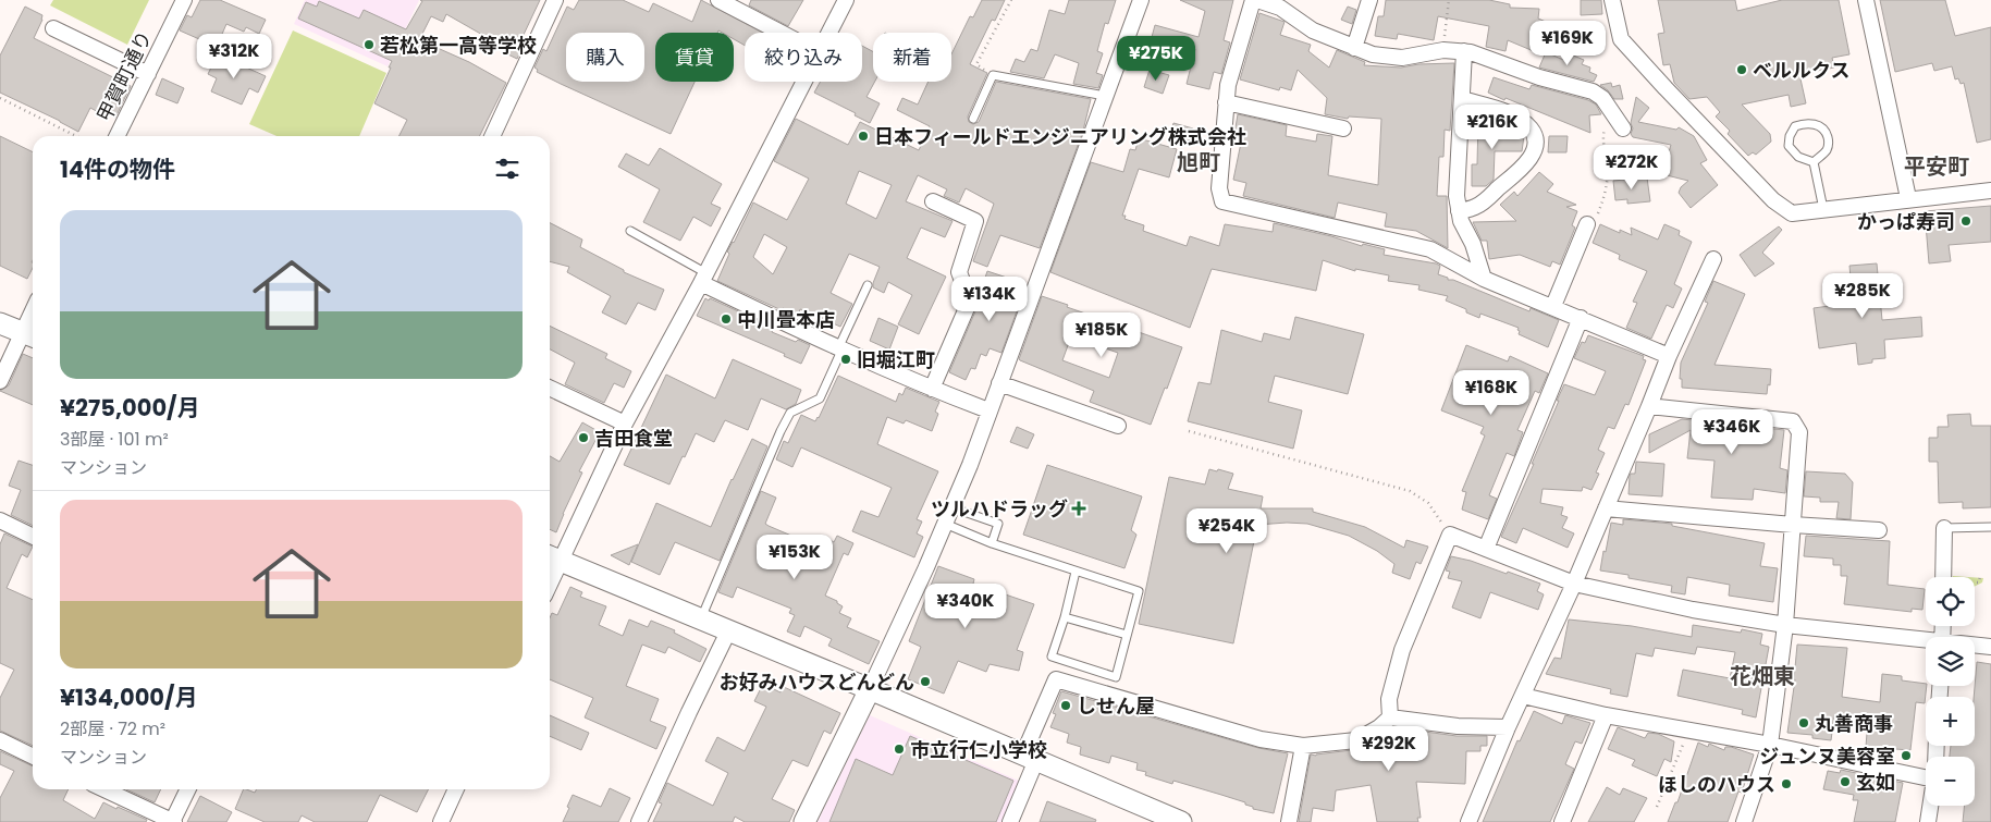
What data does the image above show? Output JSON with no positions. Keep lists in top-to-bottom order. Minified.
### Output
{"streets":{"street":["甲賀町通り"]},"districts":["旭町","平安町","花畑東"],"places":{"other":["若松第一高等学校","ベルルクス","日本フィールドエンジニアリング株式会社","かっぱ寿司","中川畳本店","旧堀江町","吉田食堂","お好みハウスどんどん","しせん屋","丸善商事","市立行仁小学校","ジュンヌ美容室","玄如","ほしのハウス"],"health":["ツルハドラッグ"]},"page":{"price":["¥169K","¥312K","¥275K","¥216K","¥272K","¥285K","¥134K","¥185K","¥168K","¥346K","¥254K","¥153K","¥340K","¥292K"],"chip":["購入","賃貸","絞り込み","新着"],"heading":"14件の物件","list":[{"name":"¥275,000/月","note":"3部屋 · 101 m² · マンション"},{"name":"¥134,000/月","note":"2部屋 · 72 m² · マンション"}],"map_buttons":["+","−"]}}
